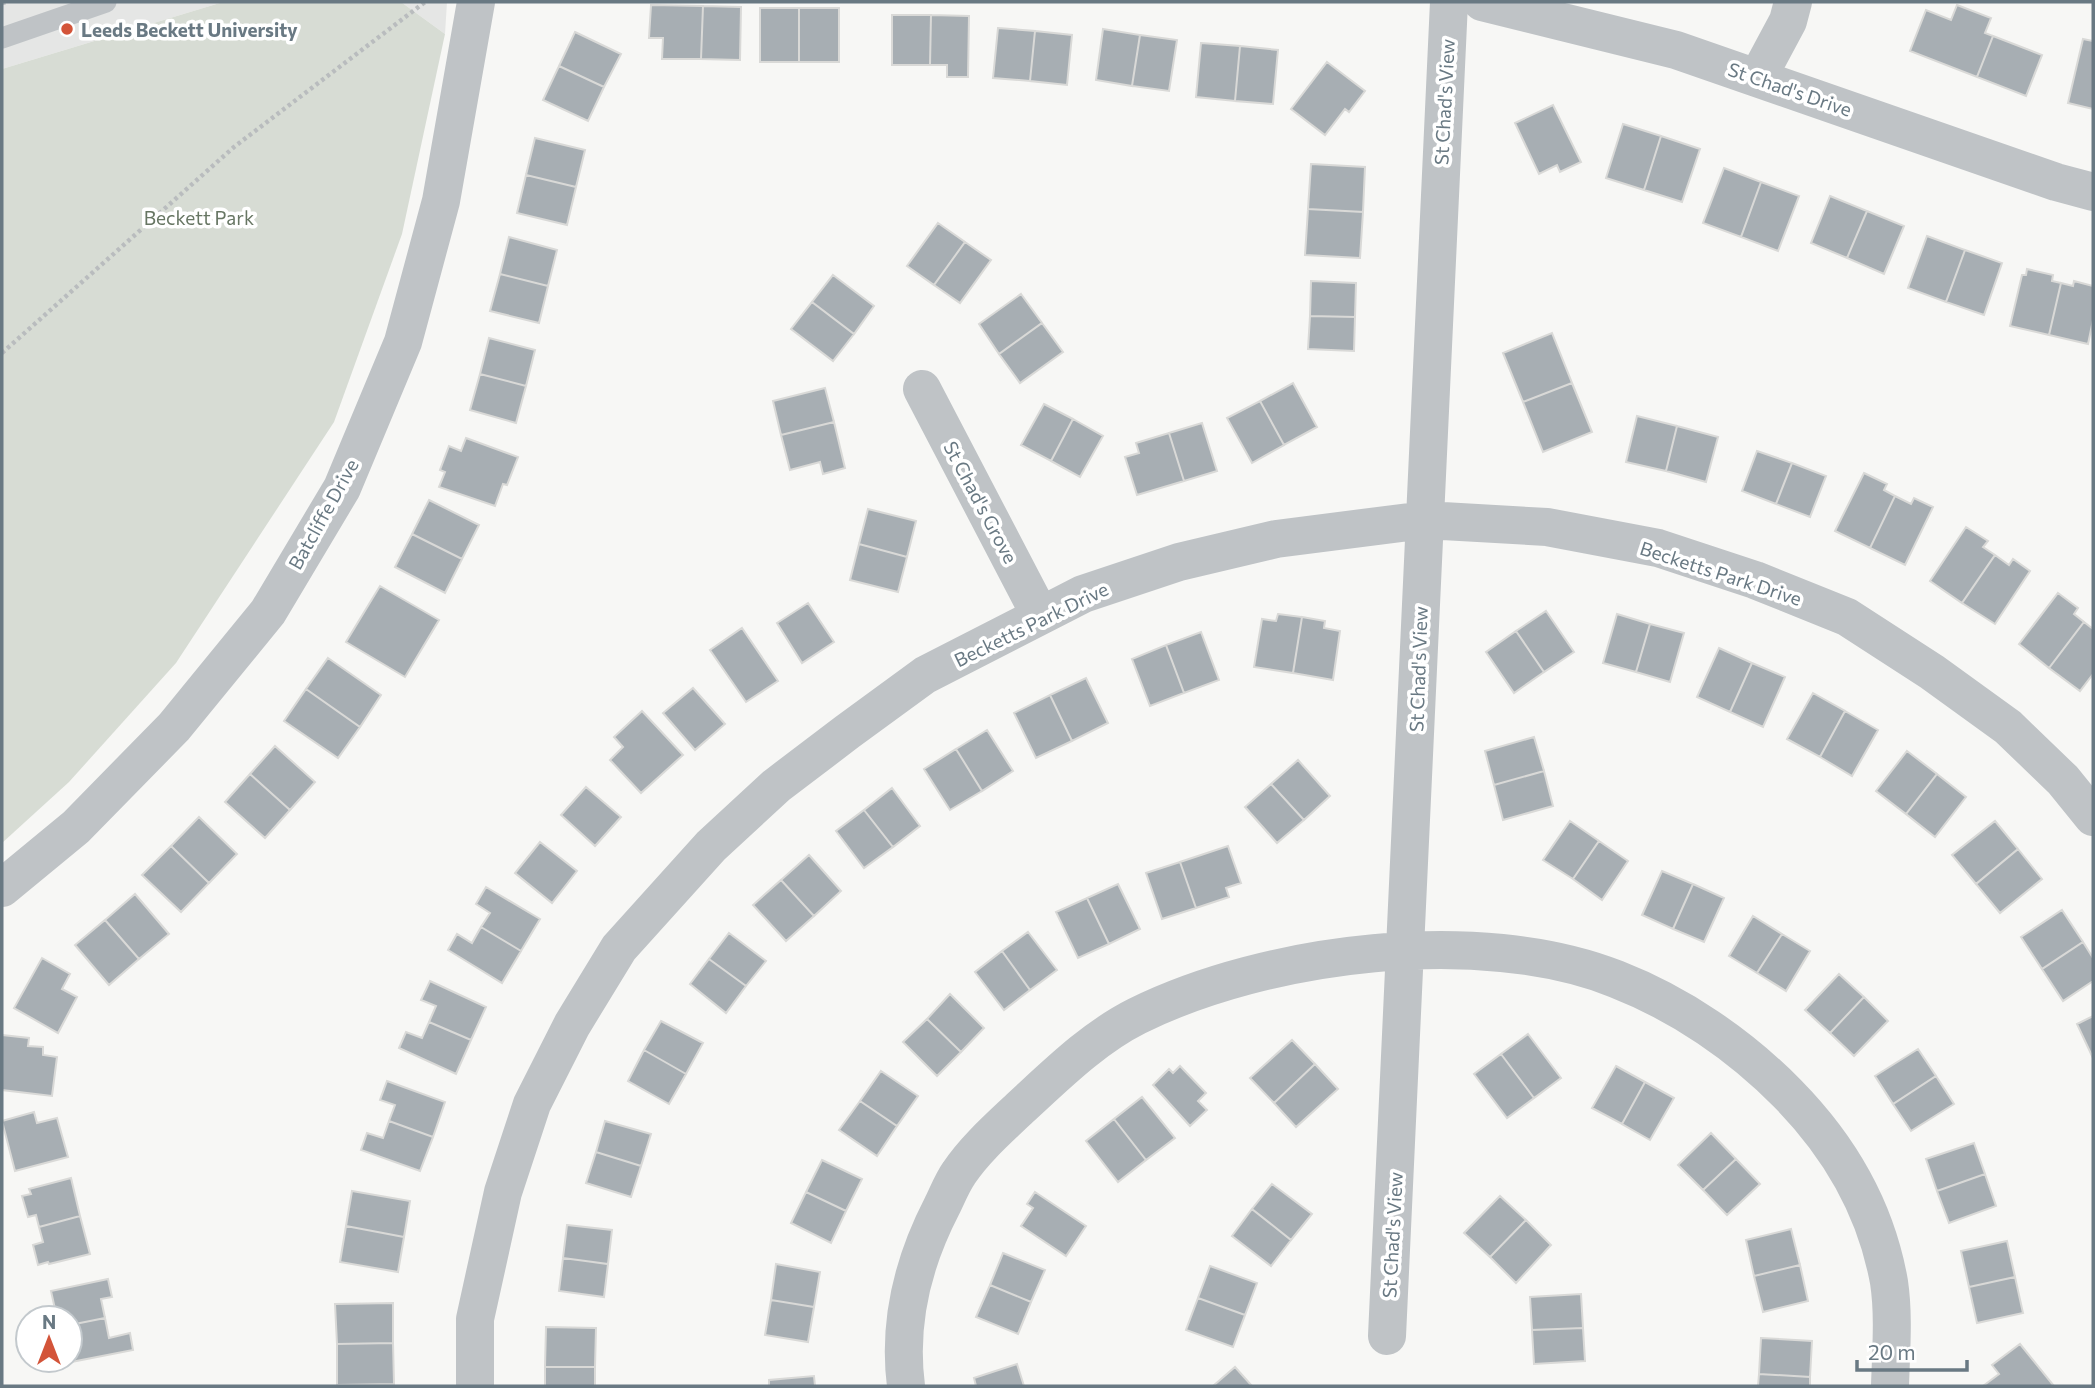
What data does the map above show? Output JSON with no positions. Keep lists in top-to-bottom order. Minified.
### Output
{"streets":{"street":["St Chad's Drive","St Chad's View","St Chad's Grove","Batcliffe Drive","Becketts Park Drive"]},"crossings":[["St Chad's View","Becketts Park Drive"],["St Chad's Grove","Becketts Park Drive"]],"parks":["Beckett Park"],"places":["Leeds Beckett University"],"scale_bar":"20 m","north":"top"}
